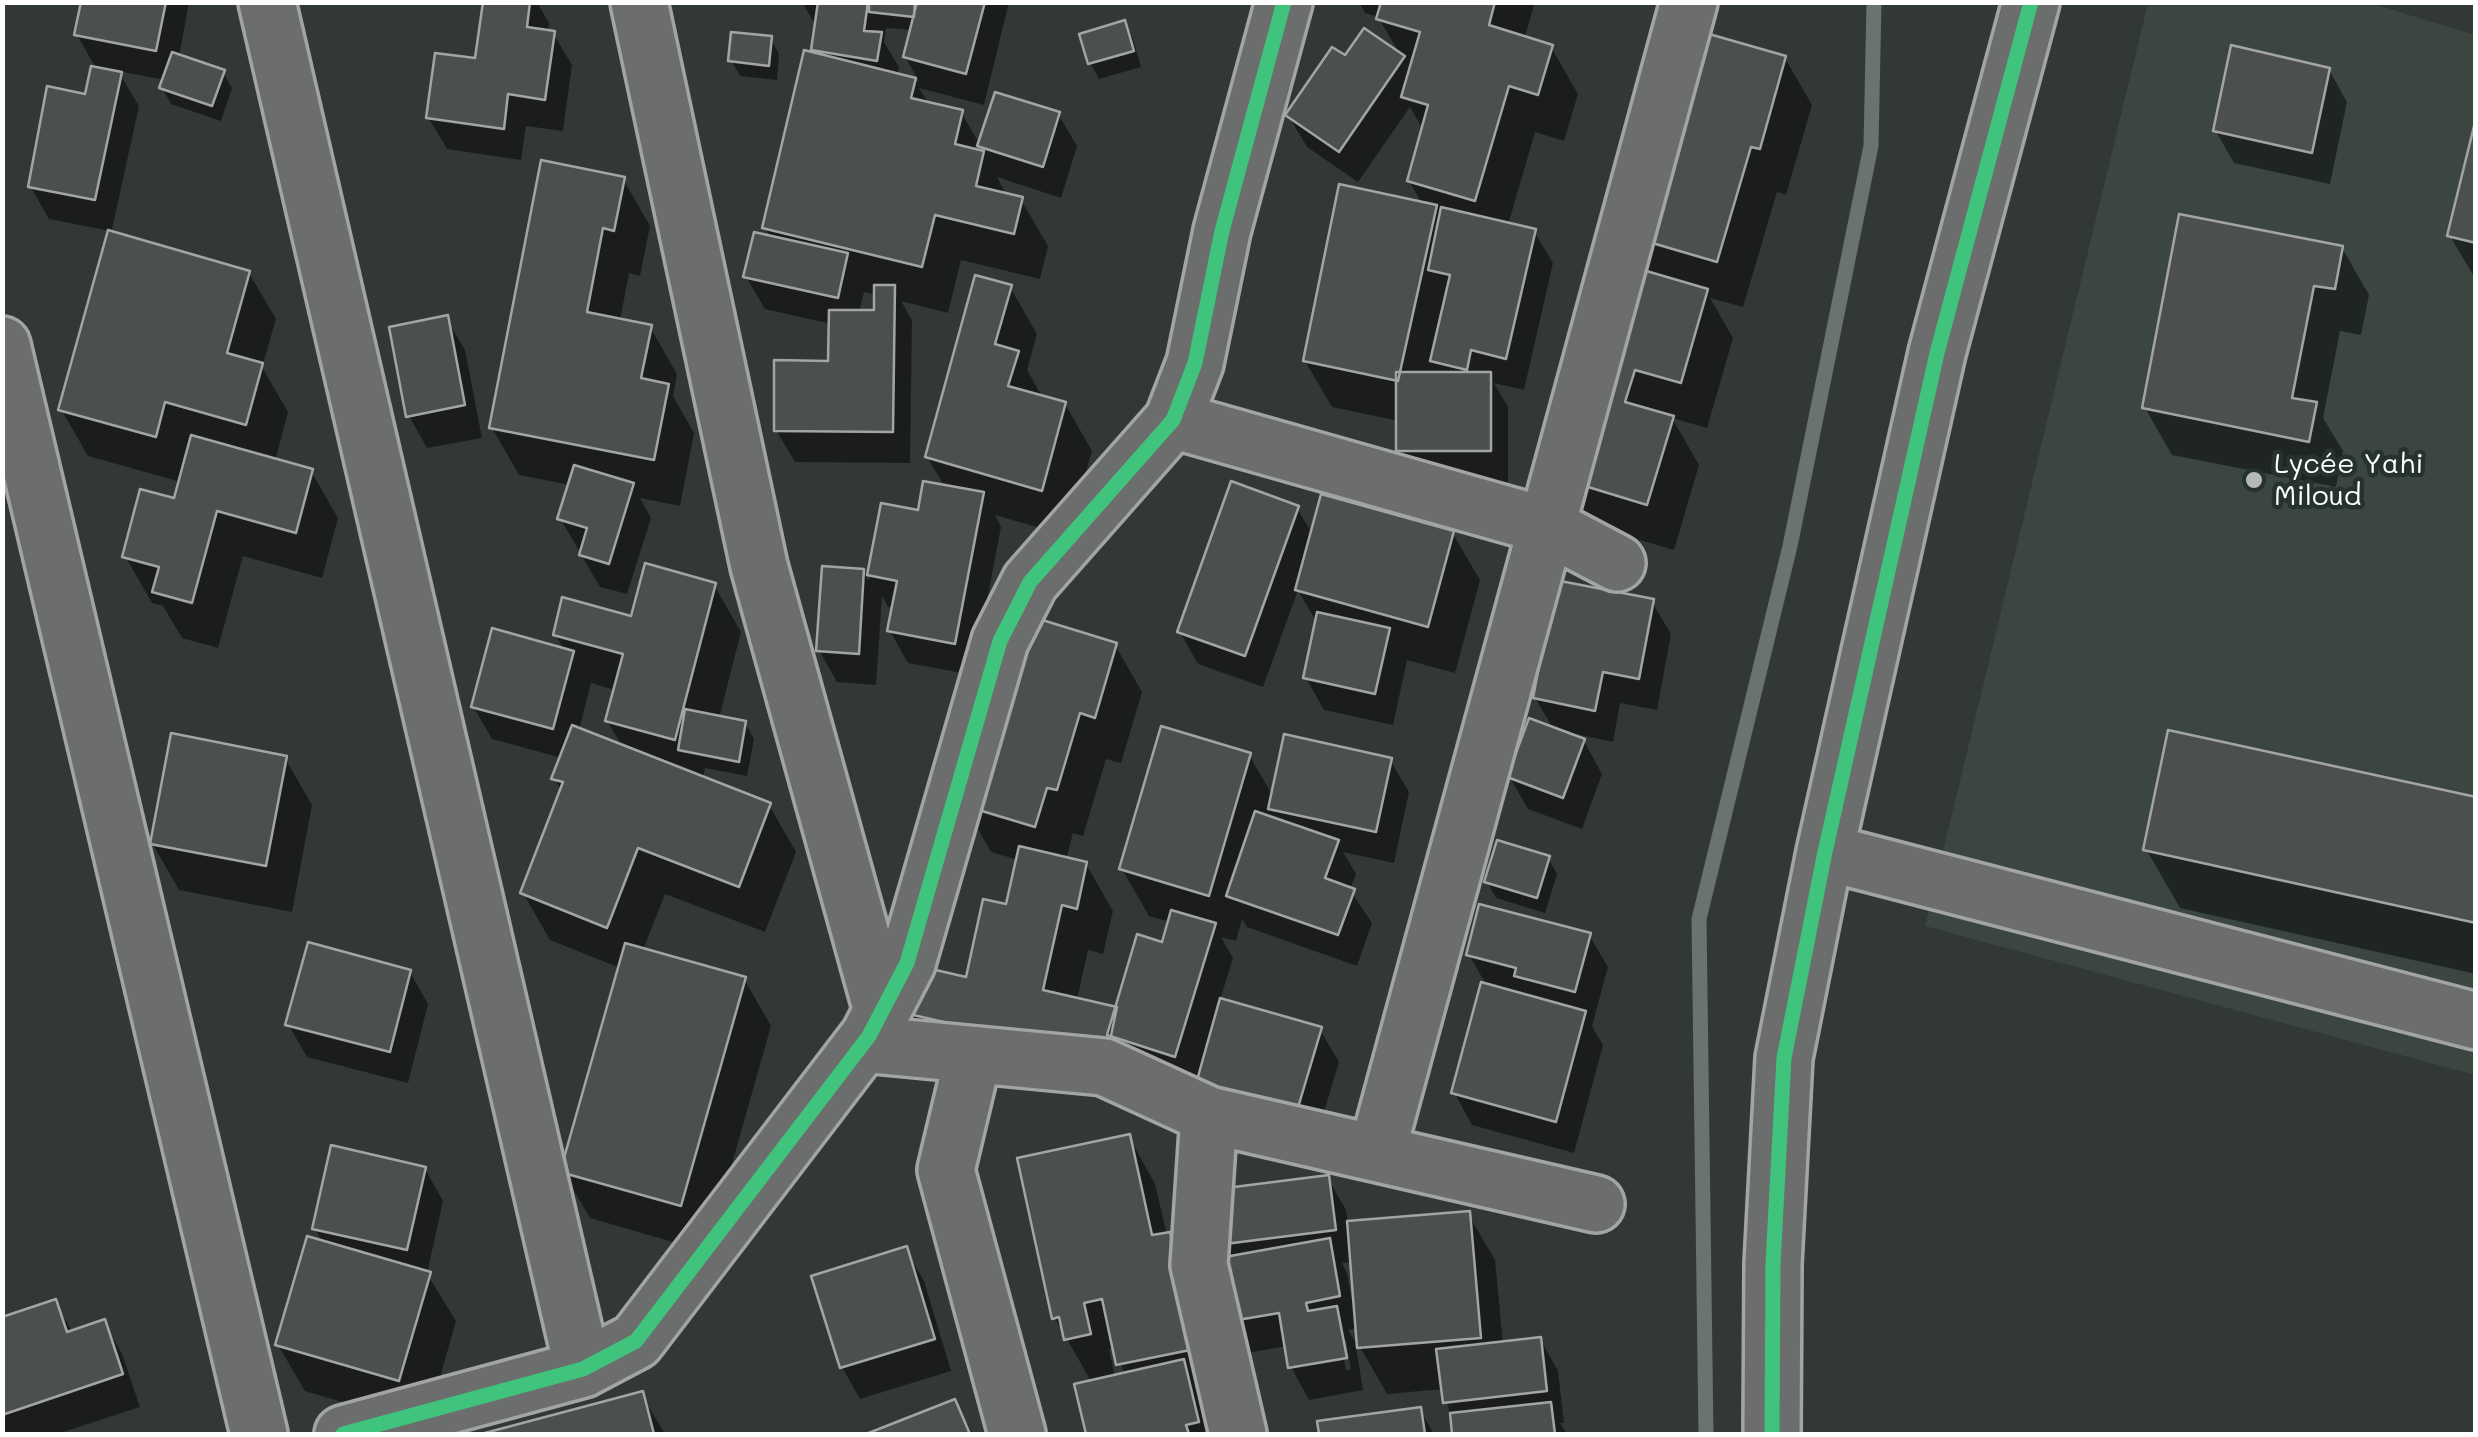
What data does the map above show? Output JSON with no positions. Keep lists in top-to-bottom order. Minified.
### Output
{"places":["Lycée Yahi Miloud"]}
